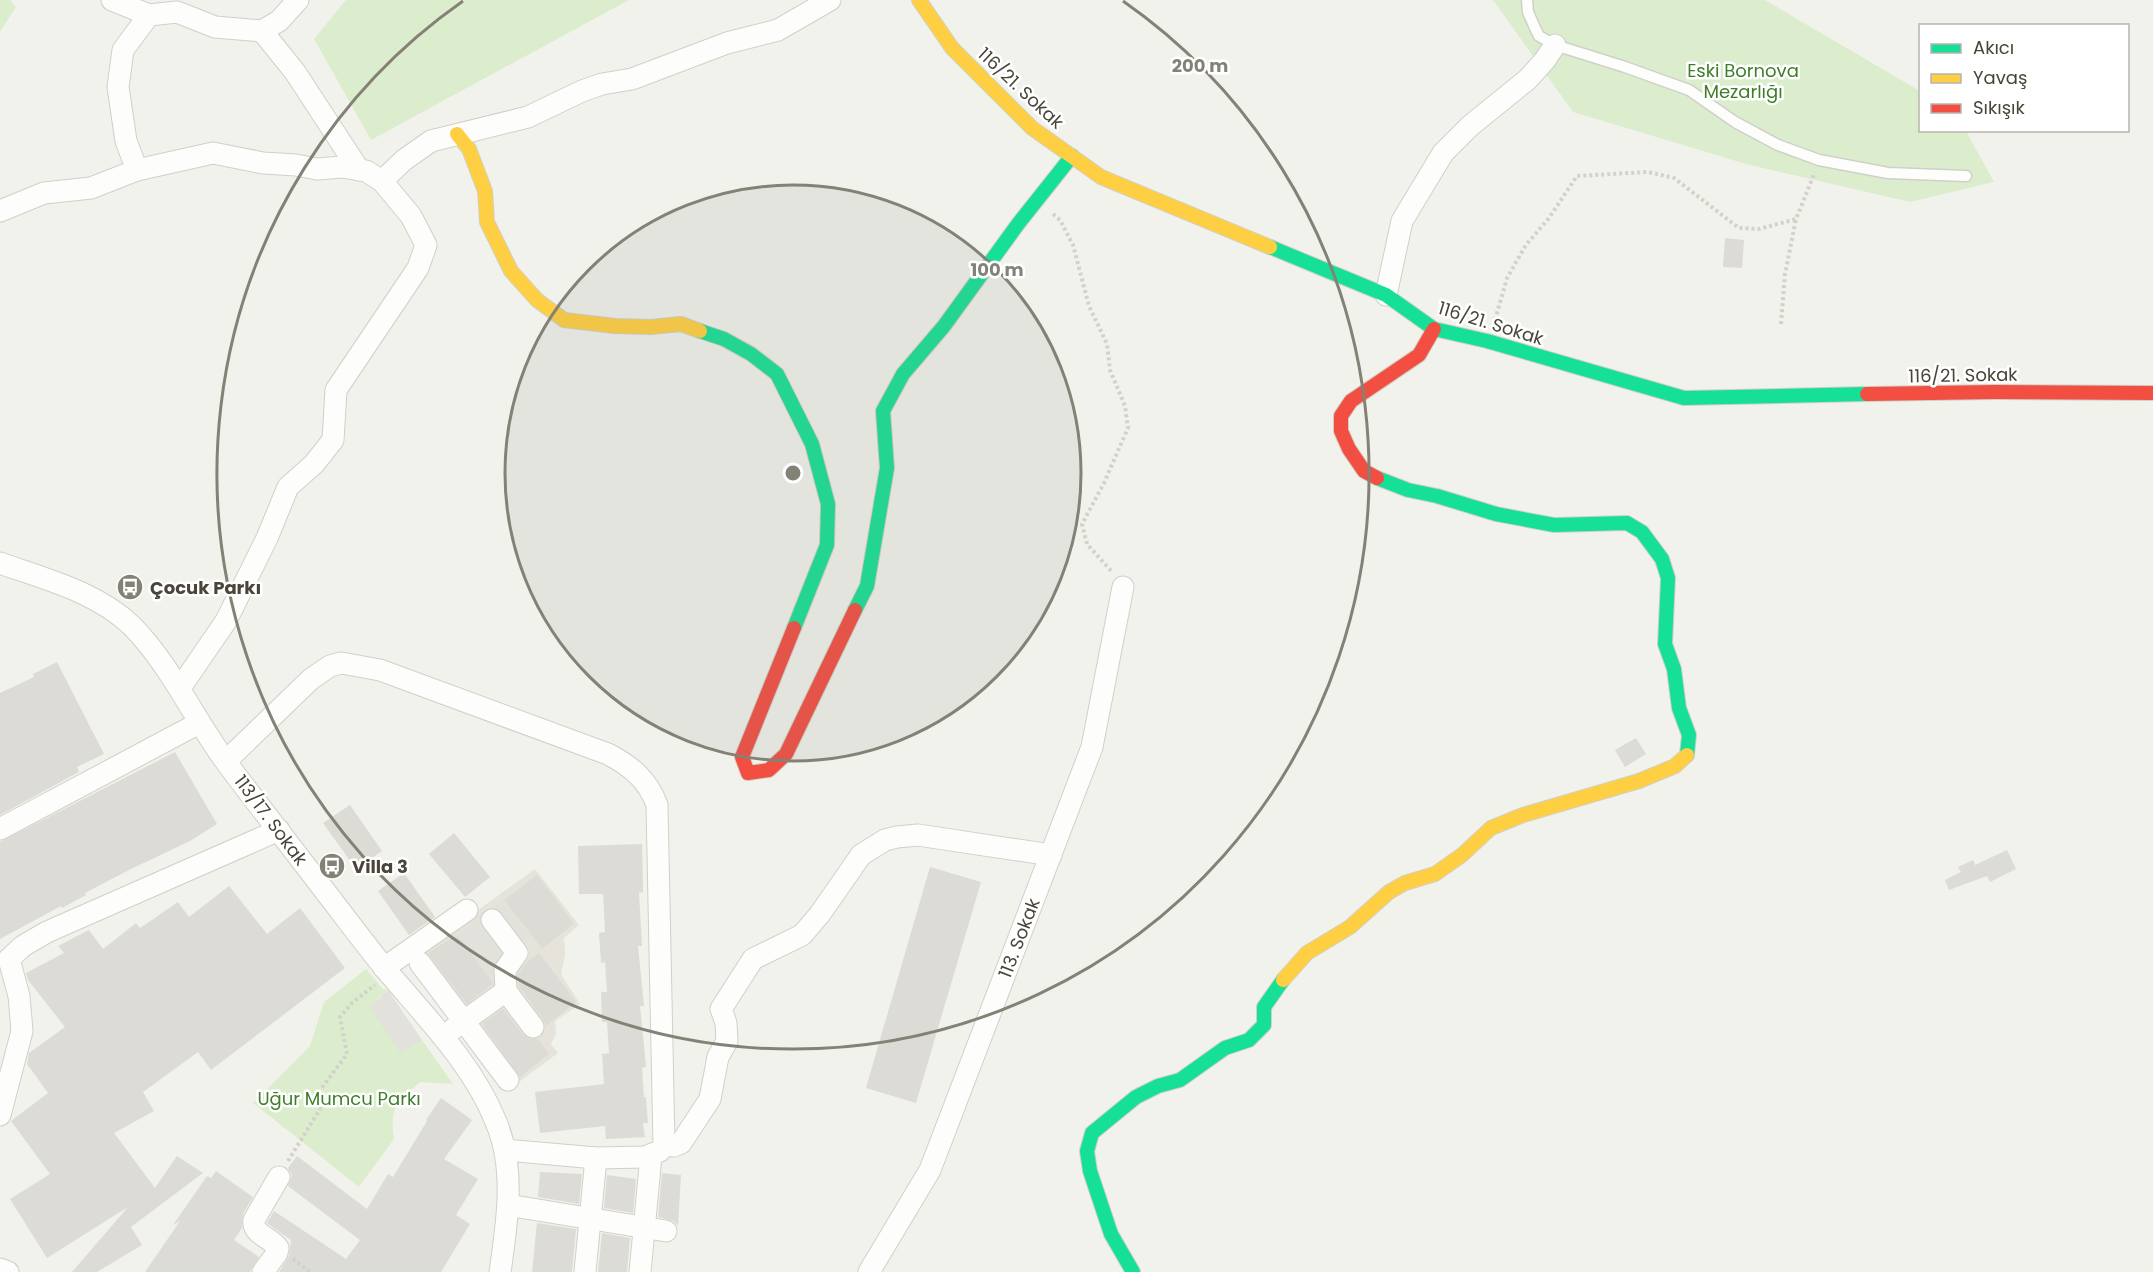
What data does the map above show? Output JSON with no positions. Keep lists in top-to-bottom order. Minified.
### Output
{"streets":{"street":["116/21. Sokak","113/17. Sokak","113. Sokak"]},"parks":["Eski Bornova Mezarlığı","Uğur Mumcu Parkı"],"places":{"bus stop":["Çocuk Parkı","Villa 3"]},"legend":["Akıcı","Yavaş","Sıkışık"],"rings":["200 m","100 m"]}
